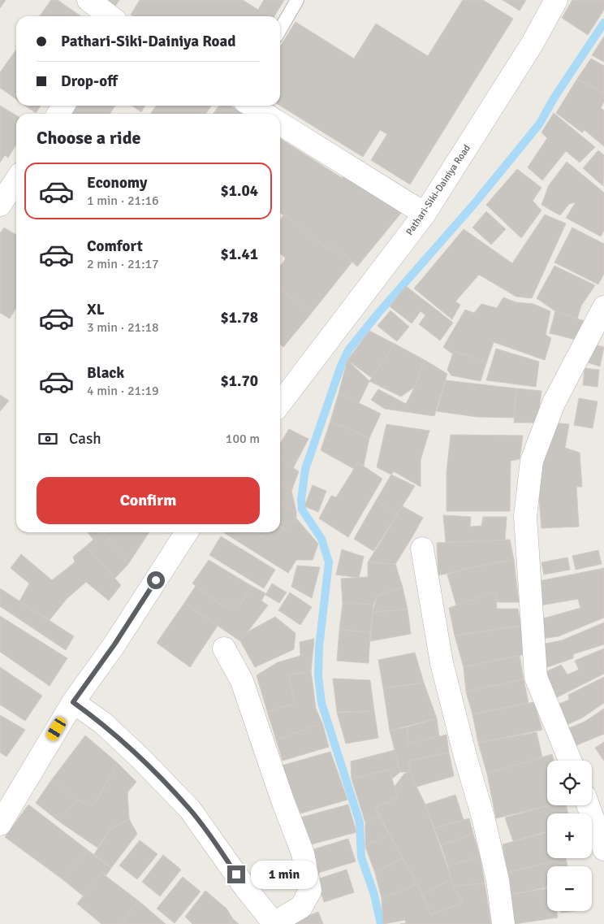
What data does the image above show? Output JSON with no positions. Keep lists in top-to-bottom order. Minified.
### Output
{"streets":{"street":["Pathari-Siki-Dainiya Road"]},"page":{"banner":["Pathari-Siki-Dainiya Road","Drop-off"],"heading":"Choose a ride","list":[{"name":"Economy","note":"1 min · 21:16","value":"$1.04"},{"name":"Comfort","note":"2 min · 21:17","value":"$1.41"},{"name":"XL","note":"3 min · 21:18","value":"$1.78"},{"name":"Black","note":"4 min · 21:19","value":"$1.70"}],"pay":["Cash","100 m"],"buttons":"Confirm","map_buttons":["+","−"],"bubble":"1 min"}}
